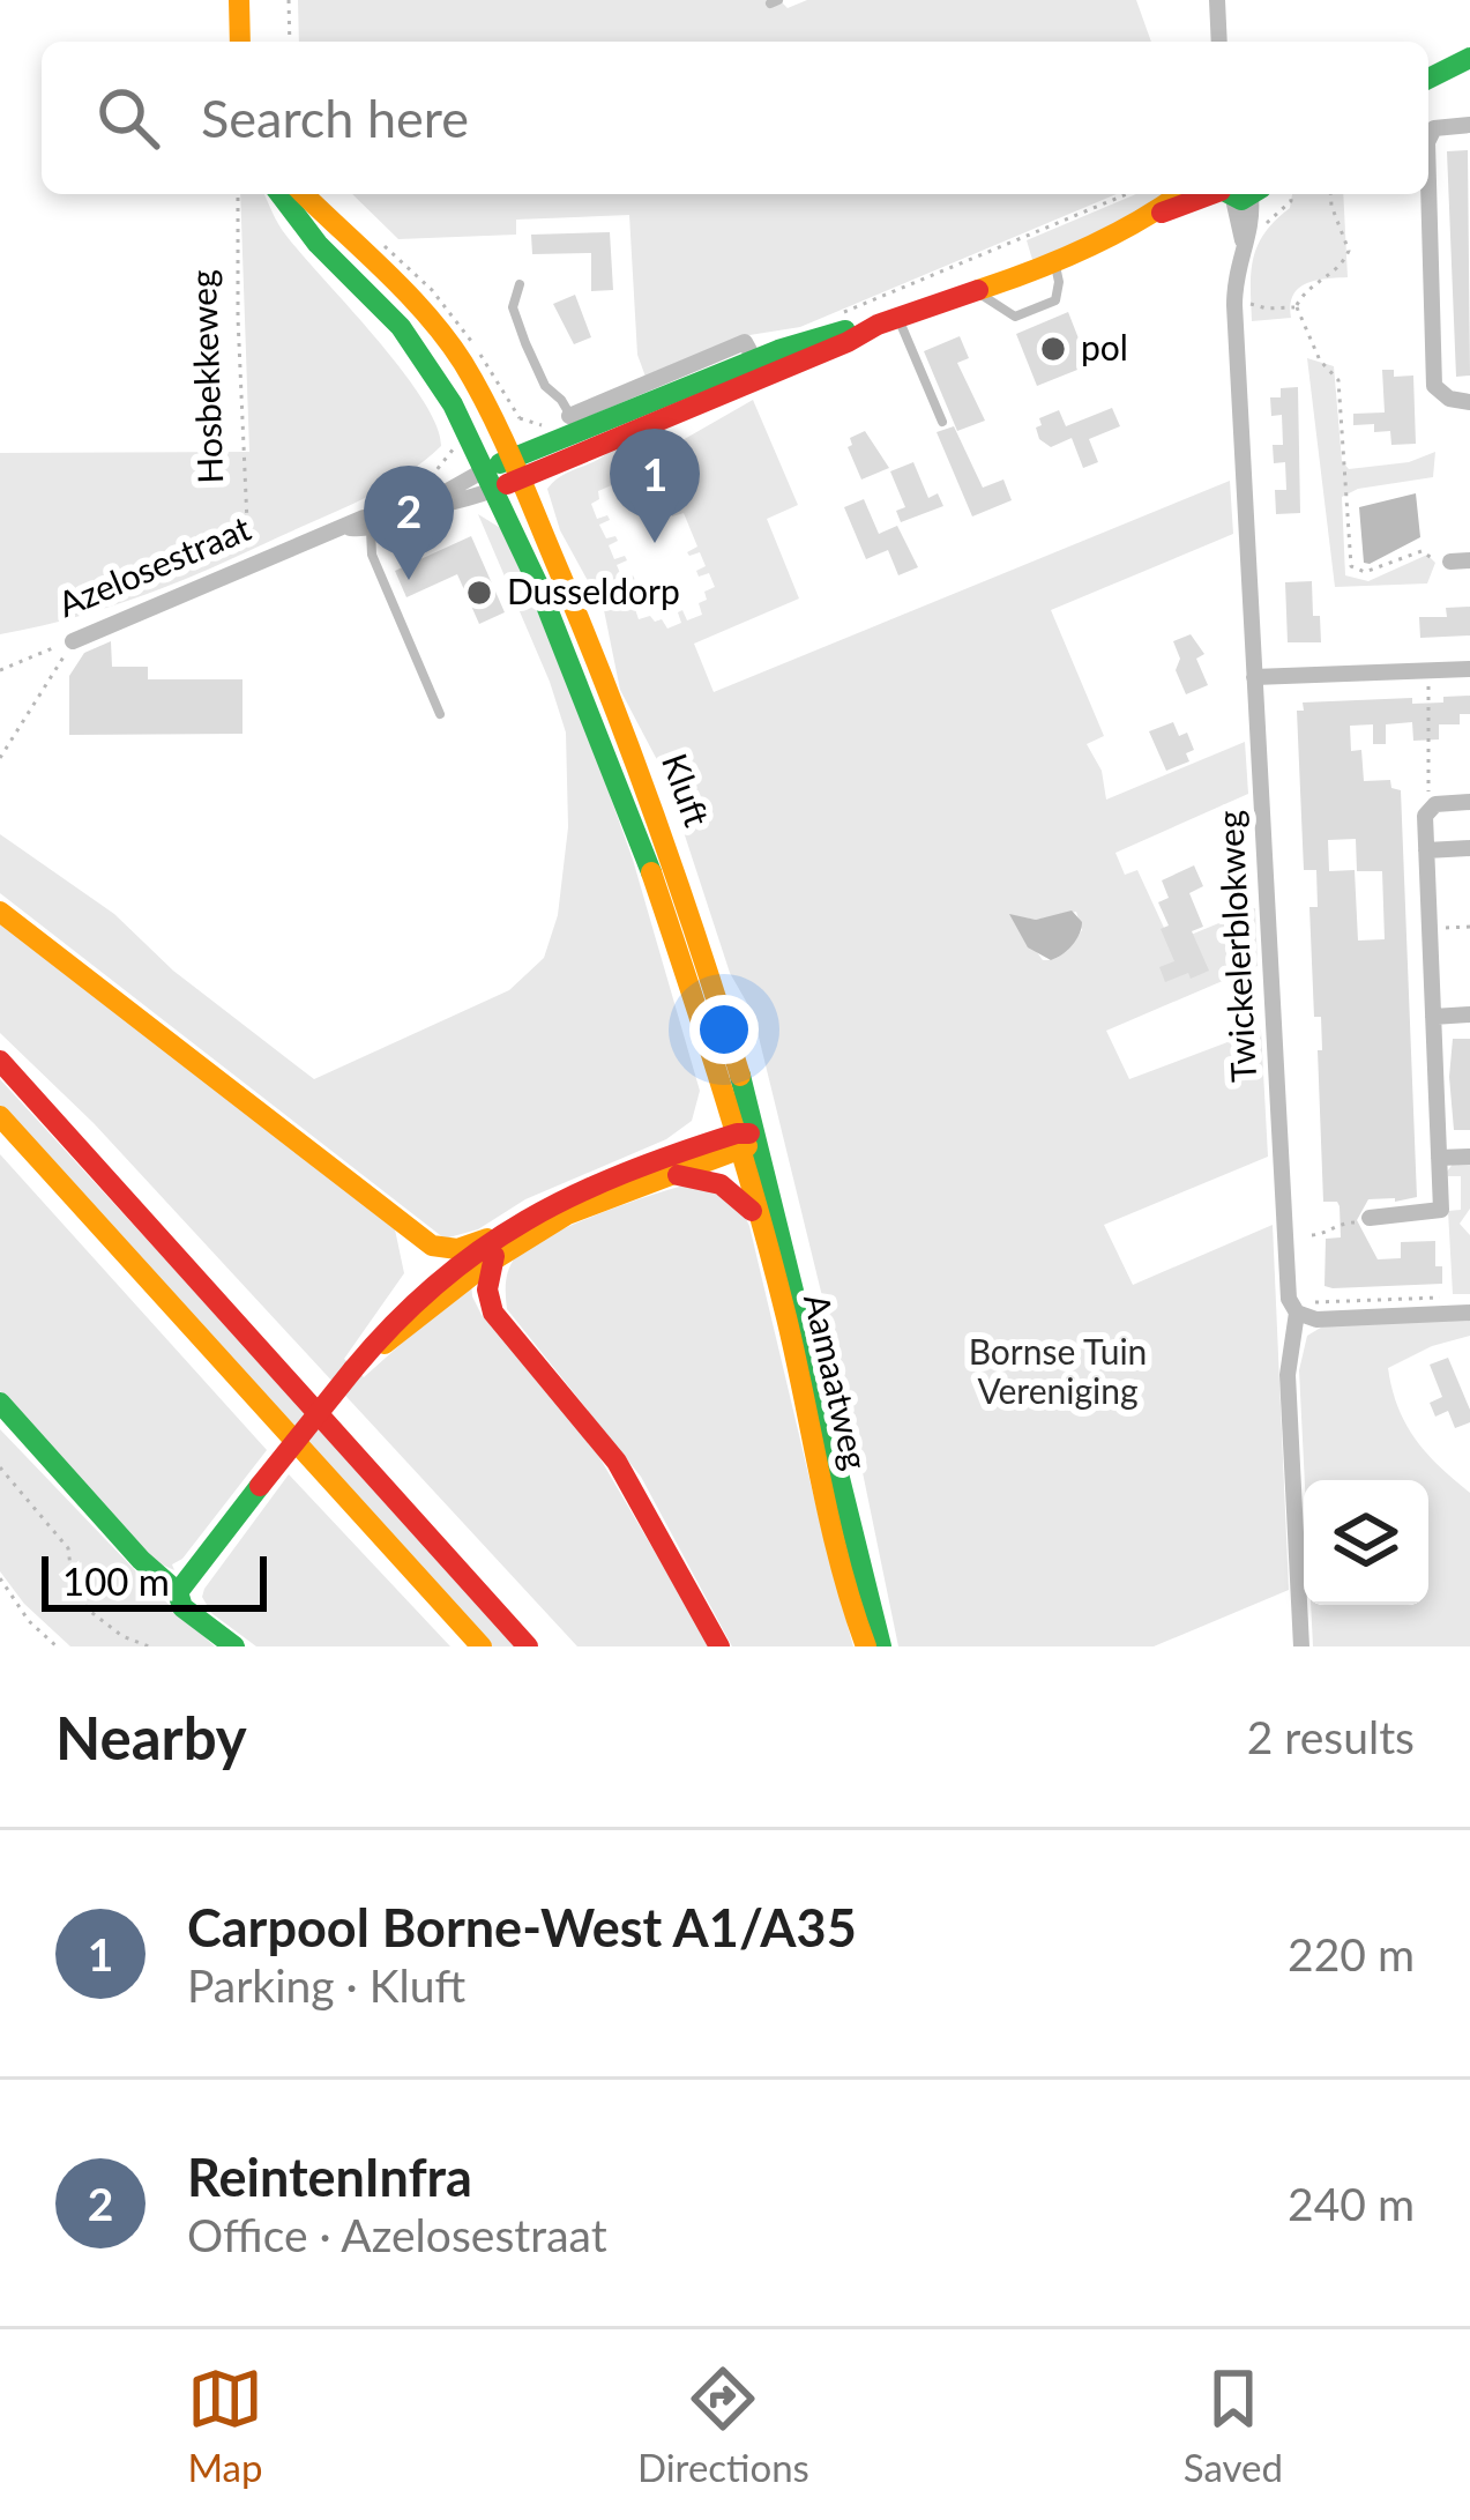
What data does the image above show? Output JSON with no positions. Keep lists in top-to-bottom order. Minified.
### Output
{"streets":{"main road":["Azelosestraat","Kluft","Aamaatweg"],"street":["Twickelerblokweg"],"path":["Hosbekkeweg"]},"crossings":[["Hosbekkeweg","Azelosestraat"],["Azelosestraat","Kluft"],["Kluft","Aamaatweg"]],"parks":["Bornse Tuin Vereniging"],"places":["pol","Dusseldorp"],"scale_bar":"100 m","page":{"search":"Search here","pins":["1","2"],"scale":"100 m","heading":["Nearby","2 results"],"list":[{"mark":"1","name":"Carpool Borne-West A1/A35","note":"Parking · Kluft","value":"220 m"},{"mark":"2","name":"ReintenInfra","note":"Office · Azelosestraat","value":"240 m"}],"nav":["Map","Directions","Saved"]}}
